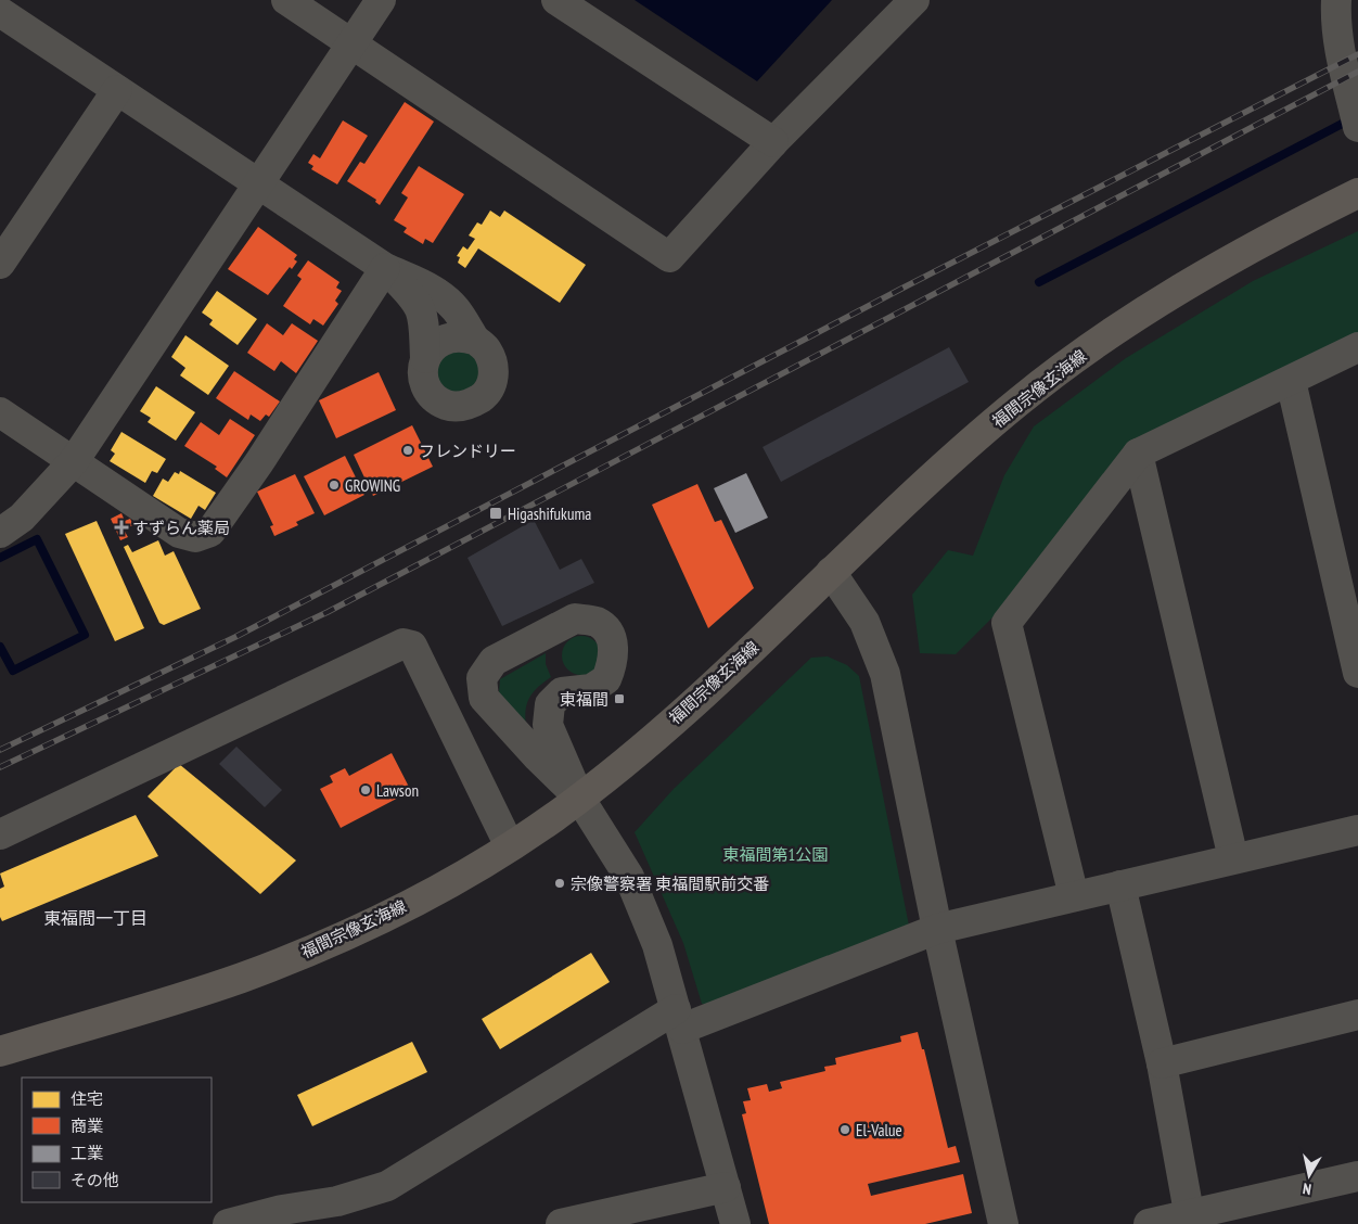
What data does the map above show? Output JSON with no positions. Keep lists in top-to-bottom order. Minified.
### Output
{"streets":{"main road":["福間宗像玄海線"]},"districts":["東福間一丁目"],"parks":["東福間第1公園"],"places":{"other":["フレンドリー","GROWING","Lawson","宗像警察署 東福間駅前交番","El-Value"],"transit":["Higashifukuma","東福間"],"health":["すずらん薬局"]},"legend":["住宅","商業","工業","その他"],"north":"bottom"}
